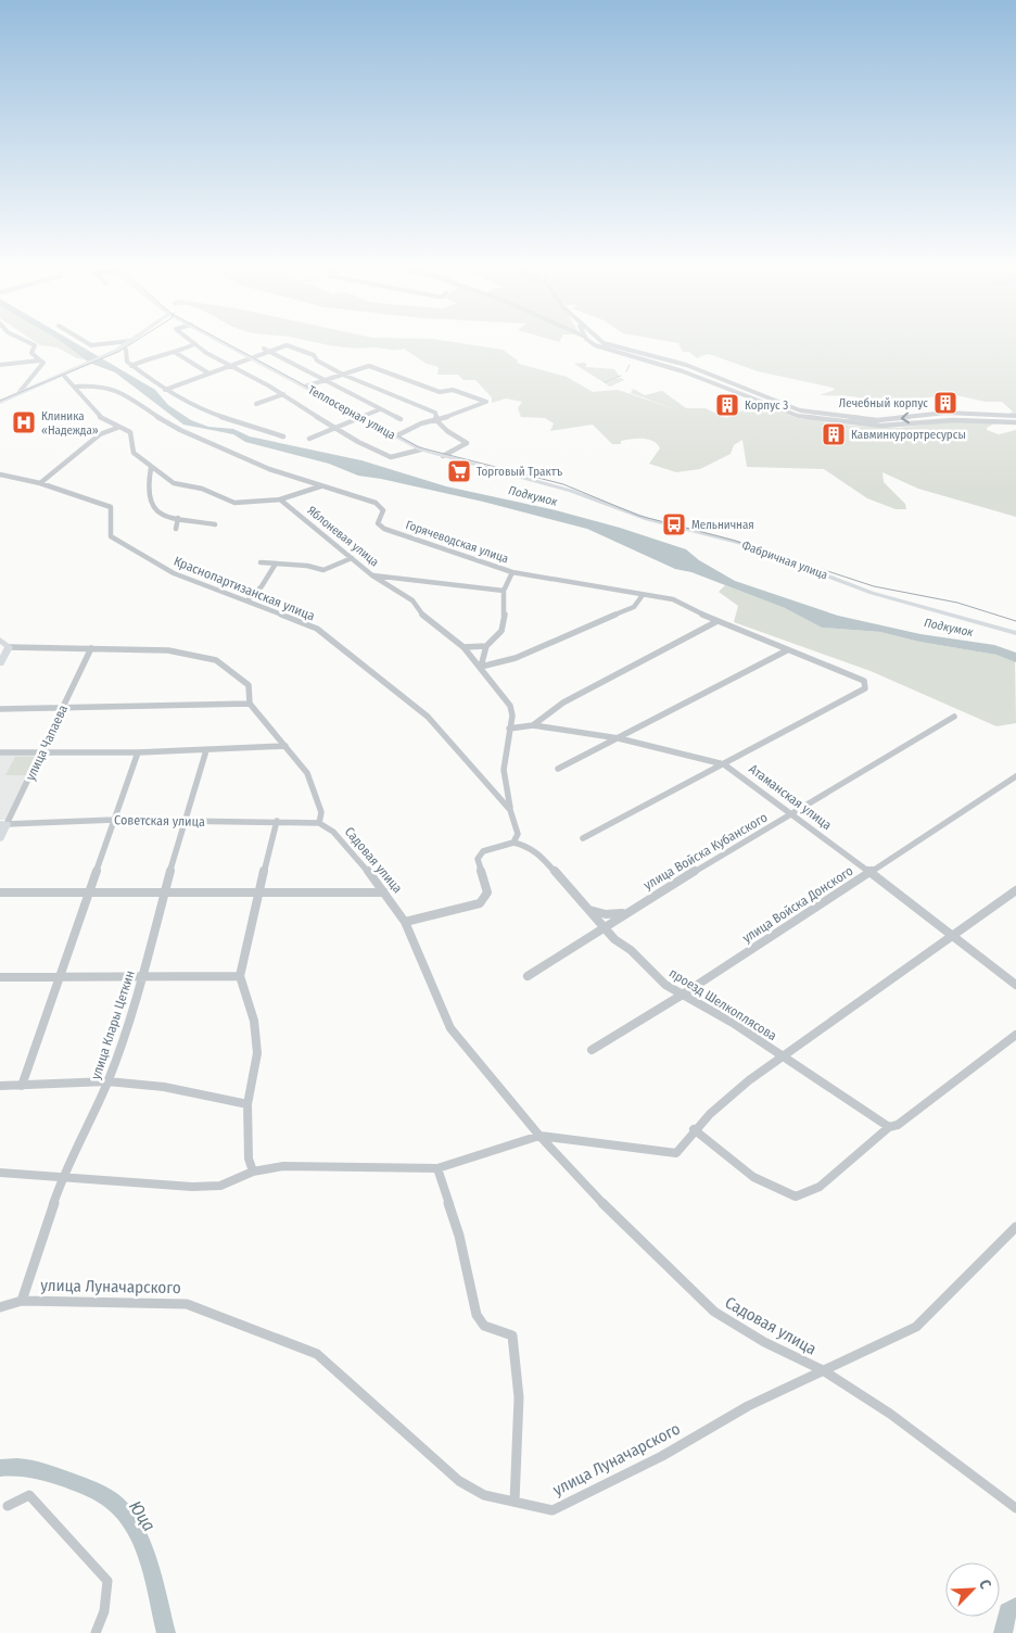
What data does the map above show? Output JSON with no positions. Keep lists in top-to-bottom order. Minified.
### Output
{"streets":{"main road":["Теплосерная улица","Фабричная улица","улица Чапаева"],"street":["Яблоневая улица","Горячеводская улица","Краснопартизанская улица","Атаманская улица","Советская улица","улица Войска Кубанского","Садовая улица","улица Войска Донского","проезд Шелкоплясова","улица Клары Цеткин","улица Луначарского"]},"crossings":[["Теплосерная улица","Фабричная улица"],["Яблоневая улица","Краснопартизанская улица"],["Яблоневая улица","Атаманская улица"],["Горячеводская улица","Атаманская улица"],["Краснопартизанская улица","проезд Шелкоплясова"],["улица Чапаева","Советская улица"],["Атаманская улица","улица Войска Кубанского"],["Атаманская улица","улица Войска Донского"],["Советская улица","Садовая улица"],["Советская улица","улица Клары Цеткин"],["улица Войска Кубанского","проезд Шелкоплясова"],["Садовая улица","улица Луначарского"],["улица Войска Донского","проезд Шелкоплясова"],["улица Клары Цеткин","улица Луначарского"]],"water":["Подкумок","Юца"],"places":{"building":["Лечебный корпус","Корпус 3","Кавминкурортресурсы"],"hospital":["Клиника «Надежда»"],"supermarket":["Торговый Трактъ"],"bus stop":["Мельничная"]},"north":"top right"}
